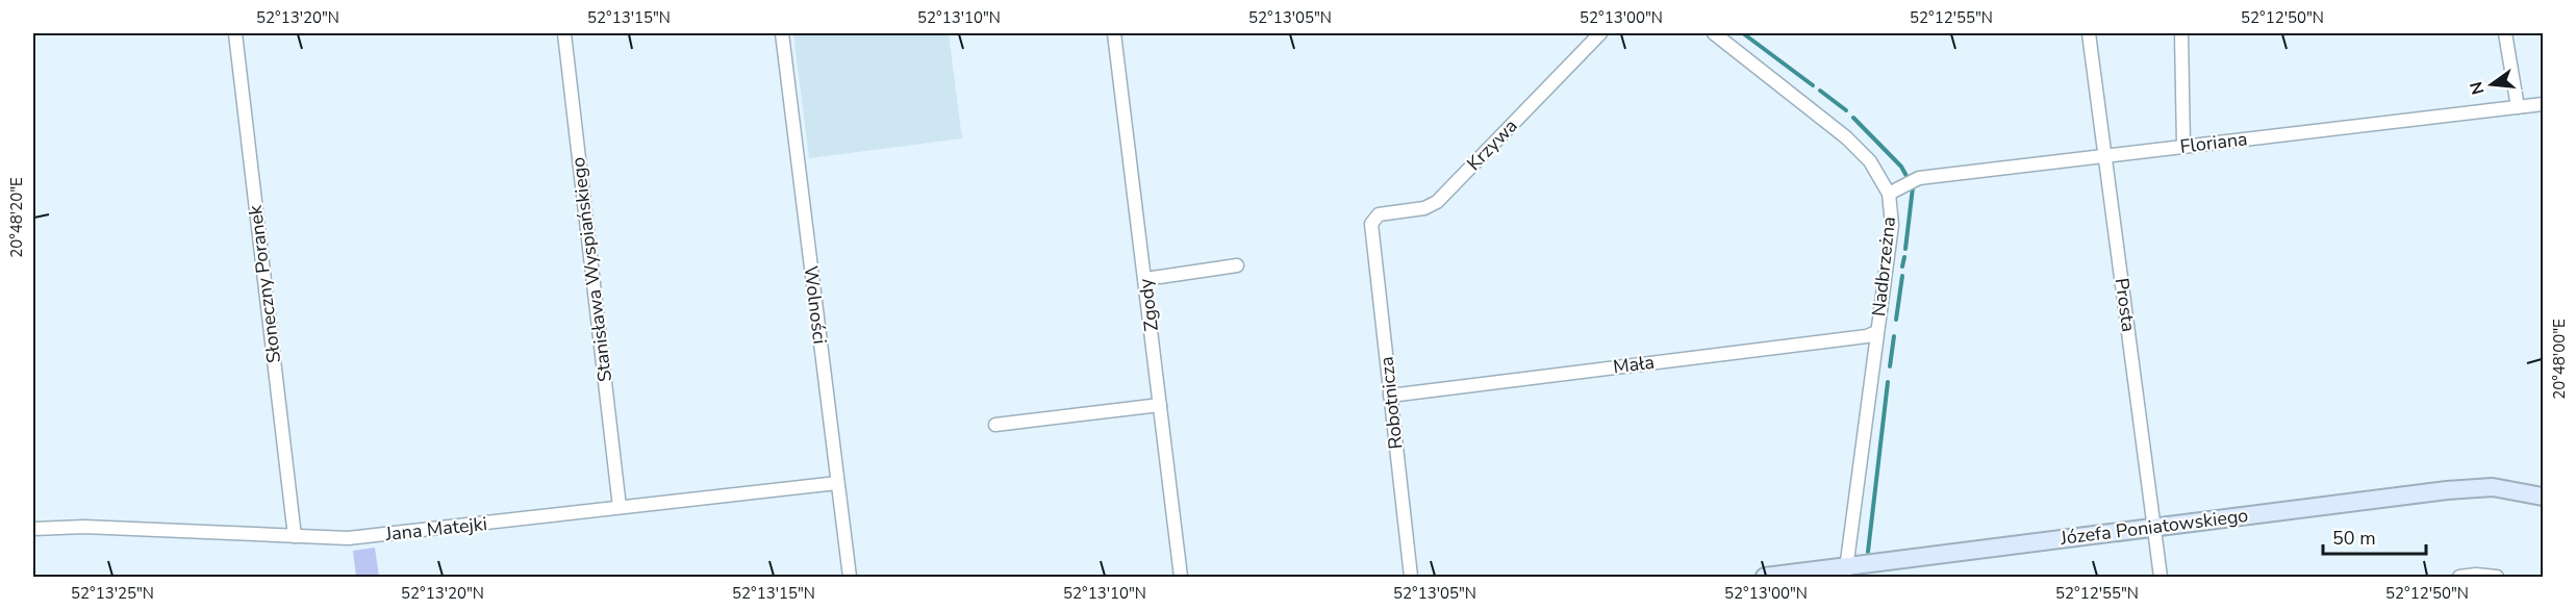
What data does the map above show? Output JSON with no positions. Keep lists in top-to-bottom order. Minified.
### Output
{"streets":{"street":["Floriana","Krzywa","Nadbrzeżna","Stanisława Wyspiańskiego","Słoneczny Poranek","Wolności","Zgody","Prosta","Mała","Robotnicza","Józefa Poniatowskiego","Jana Matejki"]},"crossings":[["Floriana","Nadbrzeżna"],["Floriana","Prosta"],["Krzywa","Robotnicza"],["Nadbrzeżna","Mała"],["Nadbrzeżna","Józefa Poniatowskiego"],["Stanisława Wyspiańskiego","Jana Matejki"],["Słoneczny Poranek","Jana Matejki"],["Wolności","Jana Matejki"],["Prosta","Józefa Poniatowskiego"],["Mała","Robotnicza"]],"scale_bar":"50 m","north":"left","coordinates":["52°13'20\"N","52°13'15\"N","52°13'10\"N","52°13'05\"N","52°13'00\"N","52°12'55\"N","52°12'50\"N","20°48'20\"E","20°48'00\"E","52°13'25\"N"]}
